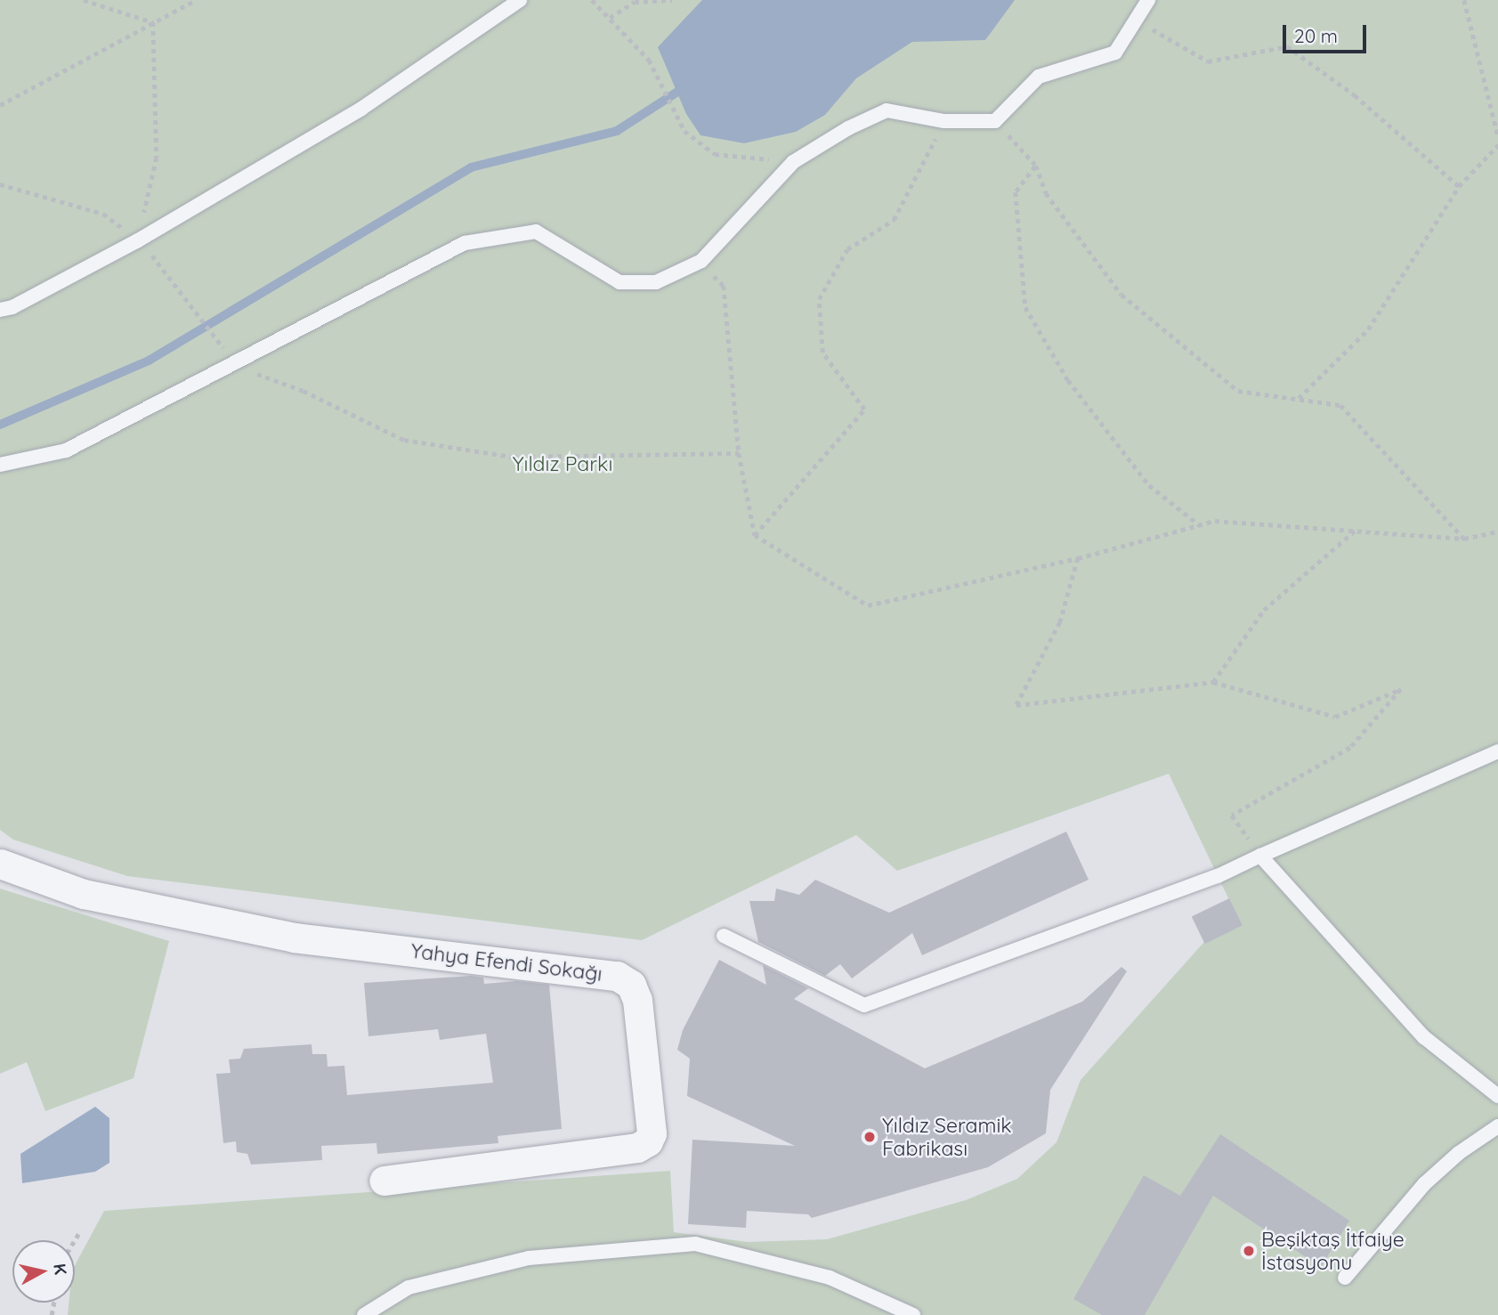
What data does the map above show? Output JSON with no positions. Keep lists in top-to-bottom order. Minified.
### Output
{"streets":{"street":["Yahya Efendi Sokağı"]},"parks":["Yıldız Parkı"],"places":["Yıldız Seramik Fabrikası","Beşiktaş İtfaiye İstasyonu"],"scale_bar":"20 m","north":"right"}
